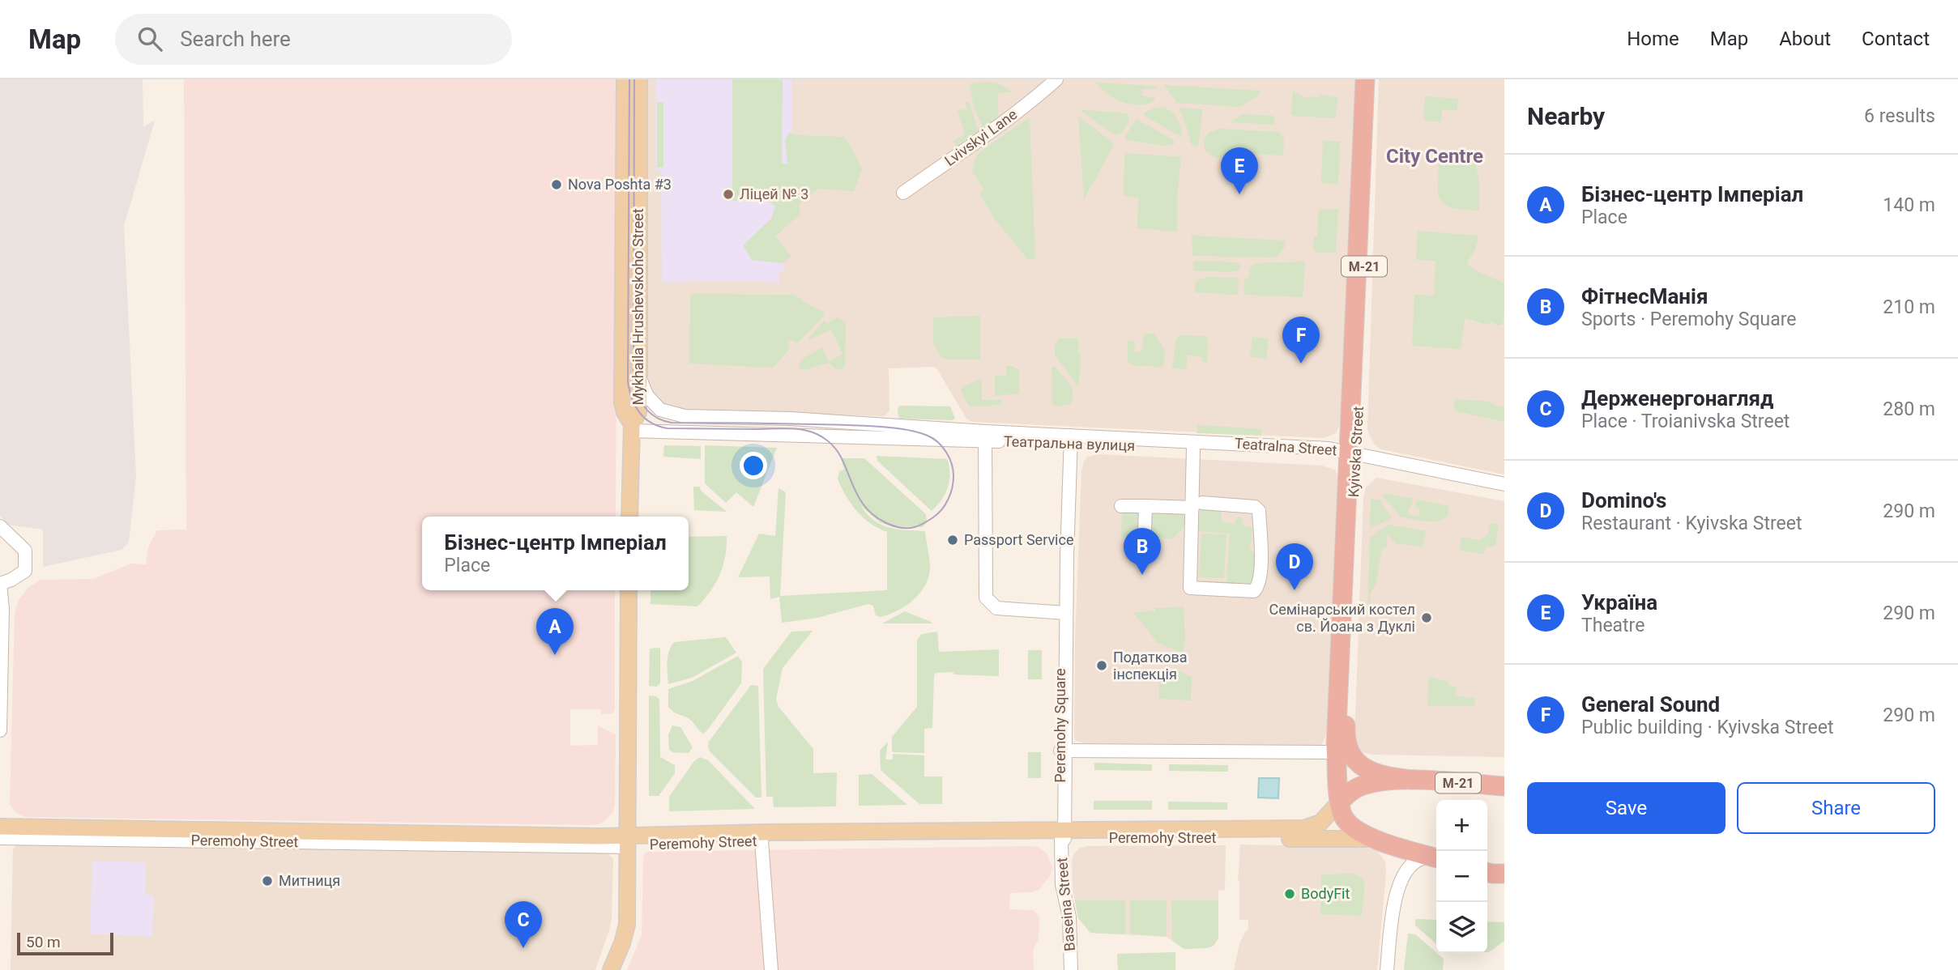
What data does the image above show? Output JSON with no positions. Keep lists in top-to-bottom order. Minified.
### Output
{"streets":{"highway":["М-21","Kyivska Street"],"main road":["Mykhaila Hrushevskoho Street","Peremohy Street"],"street":["Lvivskyi Lane","Театральна вулиця","Teatralna Street","Peremohy Square","Baseina Street"]},"crossings":[["М-21","Kyivska Street"],["М-21","Peremohy Street"],["Mykhaila Hrushevskoho Street","Театральна вулиця"],["Театральна вулиця","Teatralna Street"],["Театральна вулиця","Kyivska Street"],["Театральна вулиця","Peremohy Square"],["Teatralna Street","Kyivska Street"],["Teatralna Street","Peremohy Square"],["Kyivska Street","Peremohy Street"],["Peremohy Square","Peremohy Street"],["Peremohy Square","Baseina Street"],["Peremohy Street","Baseina Street"]],"districts":["City Centre"],"places":["Nova Poshta #3","Ліцей № 3","Passport Service","Семінарський костел св. Йоана з Дуклі","Податкова інспекція","Митниця","BodyFit"],"scale_bar":"50 m","page":{"header":"Map","search":"Search here","nav":["Home","Map","About","Contact"],"heading":["Nearby","6 results"],"pins":["E","F","B","D","A","C"],"list":[{"mark":"A","name":"Бізнес-центр Імперіал","note":"Place","value":"140 m"},{"mark":"B","name":"ФітнесМанія","note":"Sports · Peremohy Square","value":"210 m"},{"mark":"C","name":"Держенергонагляд","note":"Place · Troianivska Street","value":"280 m"},{"mark":"D","name":"Domino's","note":"Restaurant · Kyivska Street","value":"290 m"},{"mark":"E","name":"Україна","note":"Theatre","value":"290 m"},{"mark":"F","name":"General Sound","note":"Public building · Kyivska Street","value":"290 m"}],"popup":["Бізнес-центр Імперіал","Place"],"buttons":["Save","Share"],"map_buttons":["+","−"],"scale":"50 m"}}
